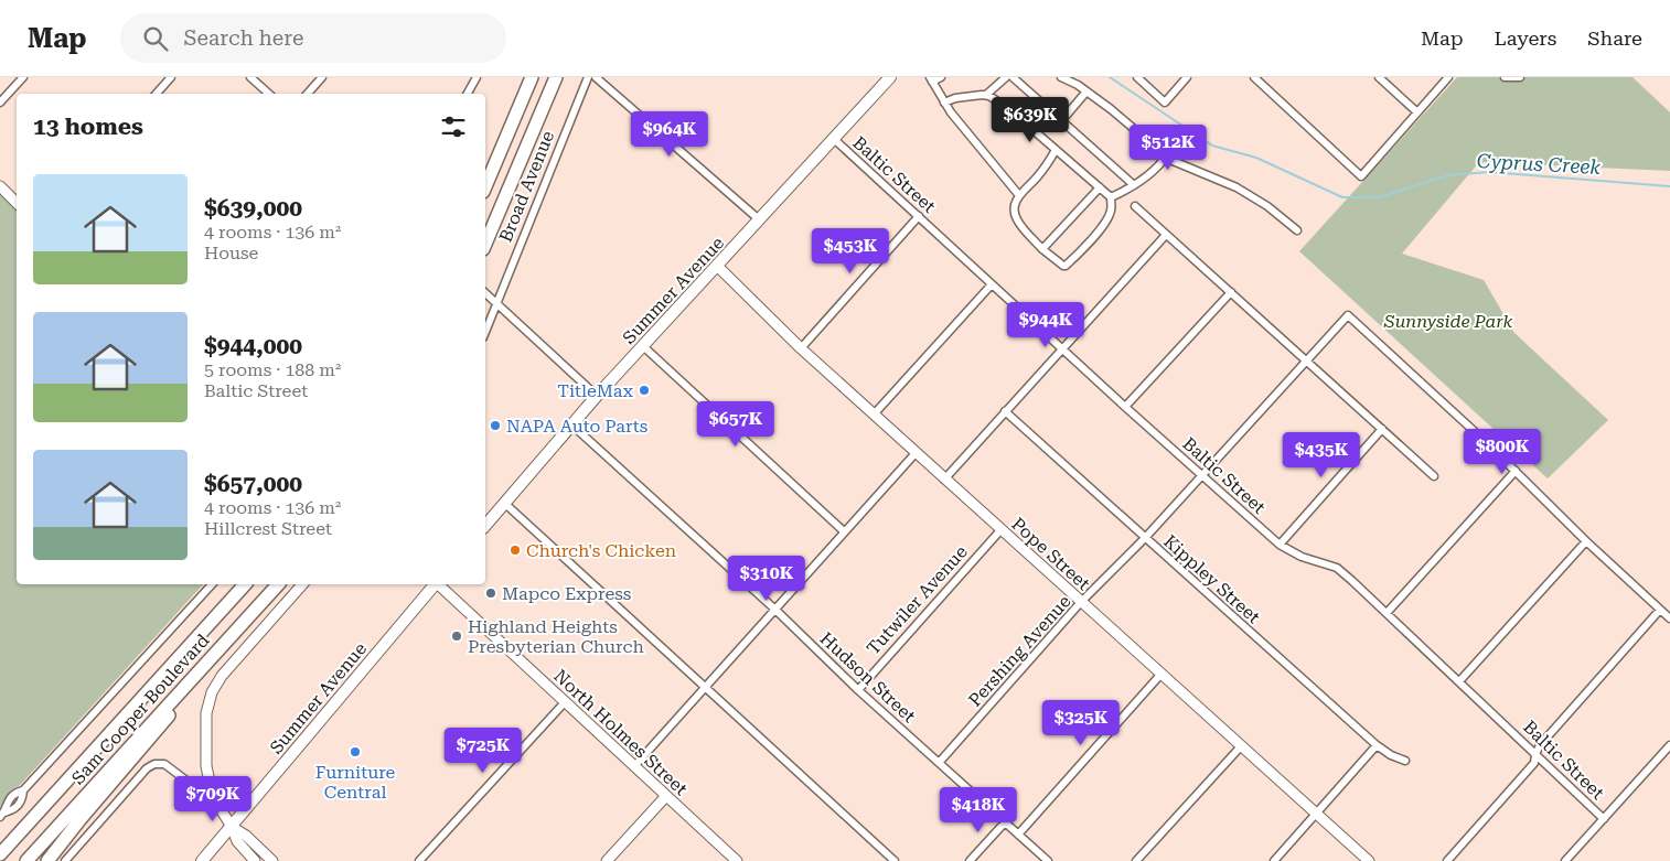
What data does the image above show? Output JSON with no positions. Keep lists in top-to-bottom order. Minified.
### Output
{"streets":{"highway":["Sam Cooper Boulevard"],"main road":["Summer Avenue"],"street":["Baltic Street","Broad Avenue","Pope Street","Kippley Street","Tutwiler Avenue","Pershing Avenue","Hudson Street","North Holmes Street"]},"crossings":[["Baltic Street","Summer Avenue"],["Baltic Street","Pershing Avenue"],["Summer Avenue","Pope Street"],["Summer Avenue","Hudson Street"],["Pope Street","Tutwiler Avenue"],["Pope Street","Pershing Avenue"],["Kippley Street","Pershing Avenue"],["Tutwiler Avenue","Hudson Street"],["Pershing Avenue","Hudson Street"]],"water":["Cyprus Creek"],"parks":["Sunnyside Park"],"places":["TitleMax","NAPA Auto Parts","Church's Chicken","Mapco Express","Highland Heights Presbyterian Church","Furniture Central"],"page":{"header":"Map","search":"Search here","nav":["Map","Layers","Share"],"heading":"13 homes","price":["$639K","$964K","$512K","$453K","$944K","$657K","$800K","$435K","$310K","$325K","$725K","$709K","$418K"],"list":[{"name":"$639,000","note":"4 rooms · 136 m² · House"},{"name":"$944,000","note":"5 rooms · 188 m² · Baltic Street"},{"name":"$657,000","note":"4 rooms · 136 m² · Hillcrest Street"}]}}
